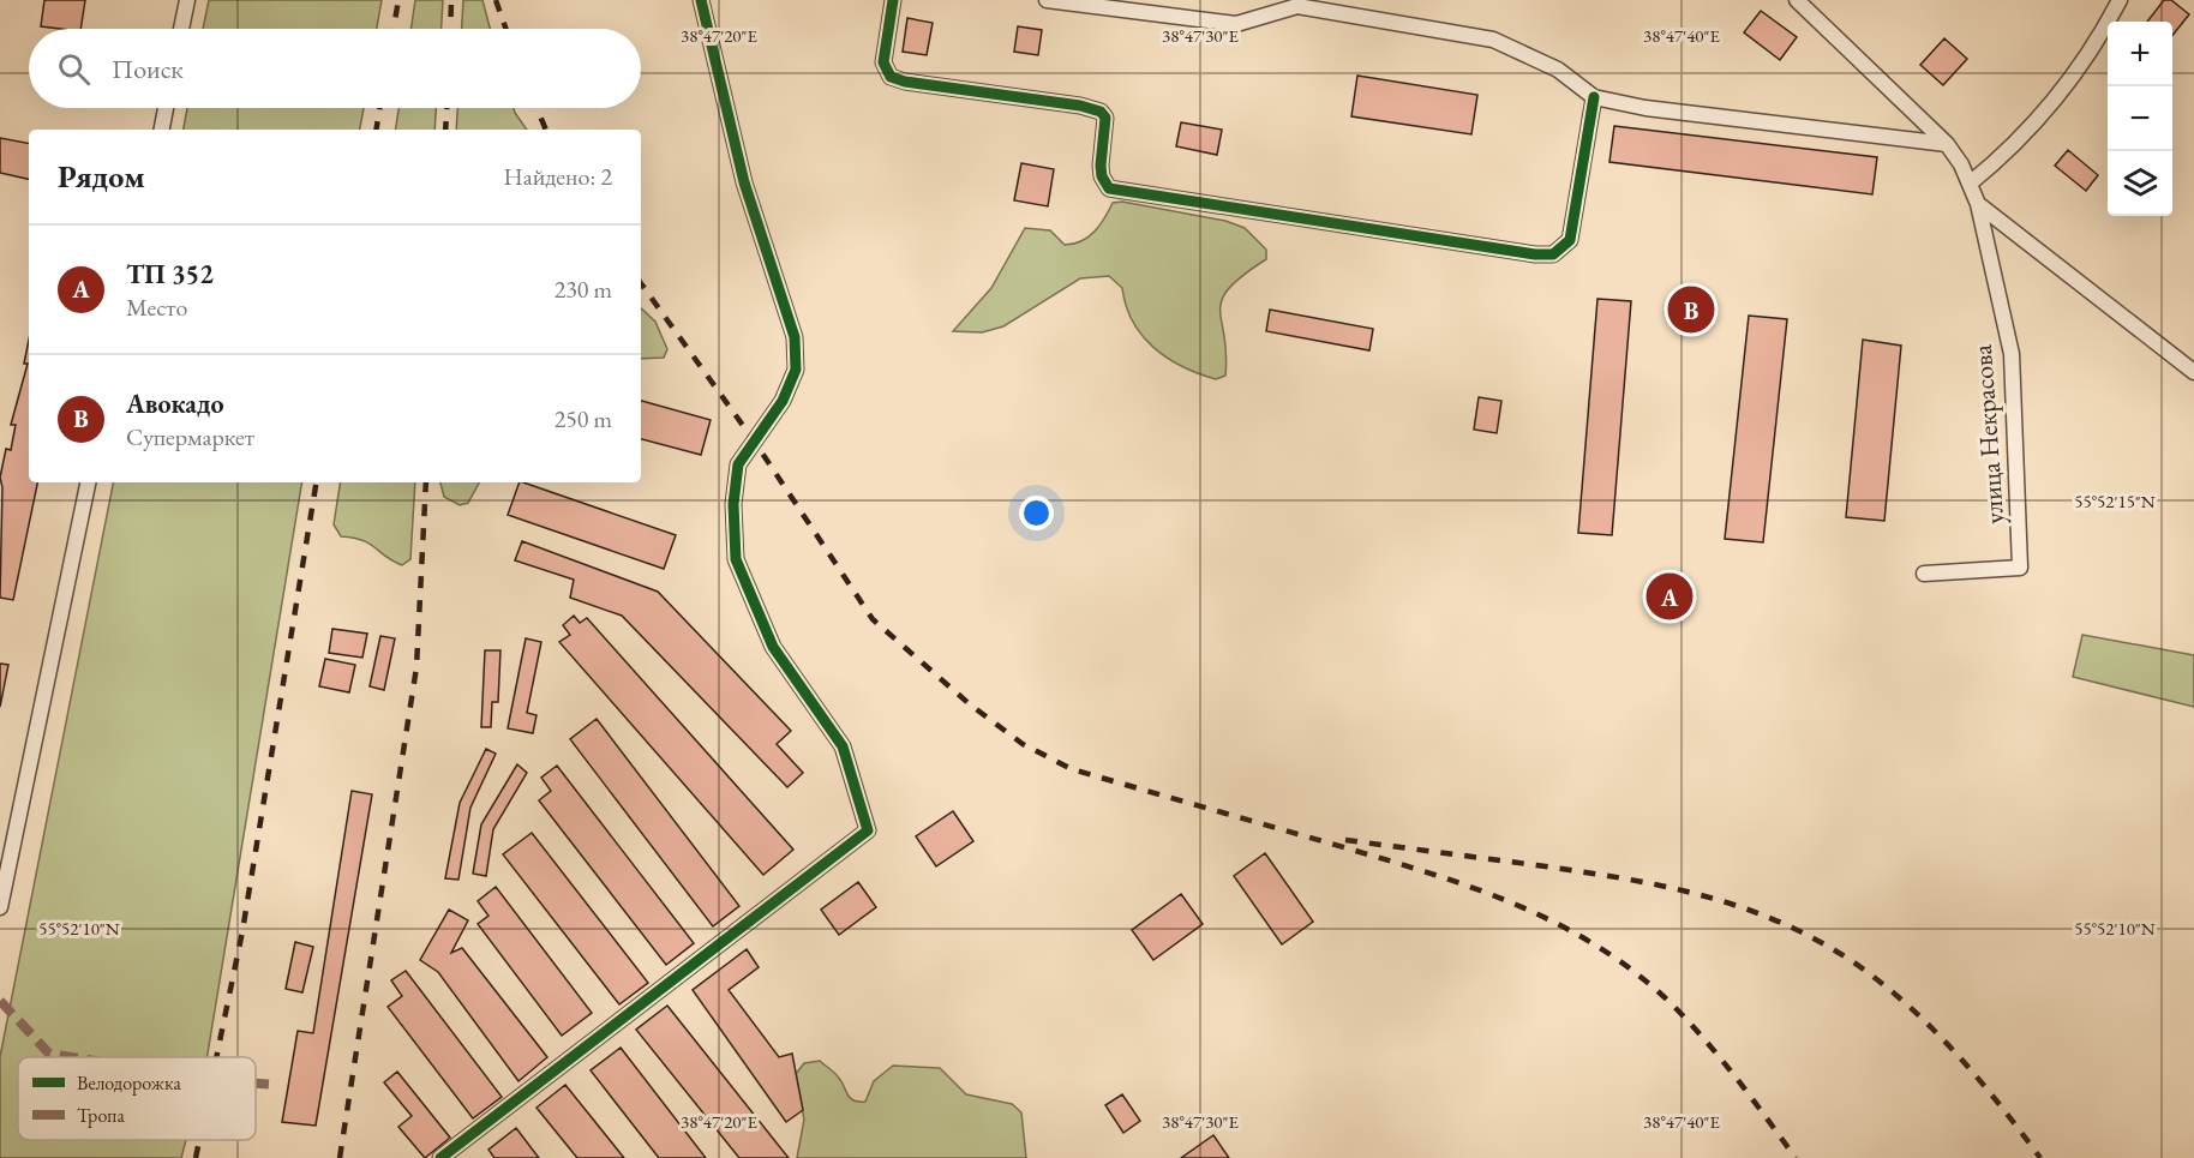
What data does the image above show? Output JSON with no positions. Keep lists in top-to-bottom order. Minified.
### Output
{"streets":{"street":["улица Некрасова"]},"legend":["Велодорожка","Тропа"],"page":{"map_buttons":["+","−"],"search":"Поиск","heading":["Рядом","Найдено: 2"],"list":[{"mark":"A","name":"ТП 352","note":"Место","value":"230 m"},{"mark":"B","name":"Авокадо","note":"Супермаркет","value":"250 m"}],"pins":["B","A"]},"coordinates":["38°47'20\"E","38°47'30\"E","38°47'40\"E","55°52'15\"N","55°52'10\"N"]}
